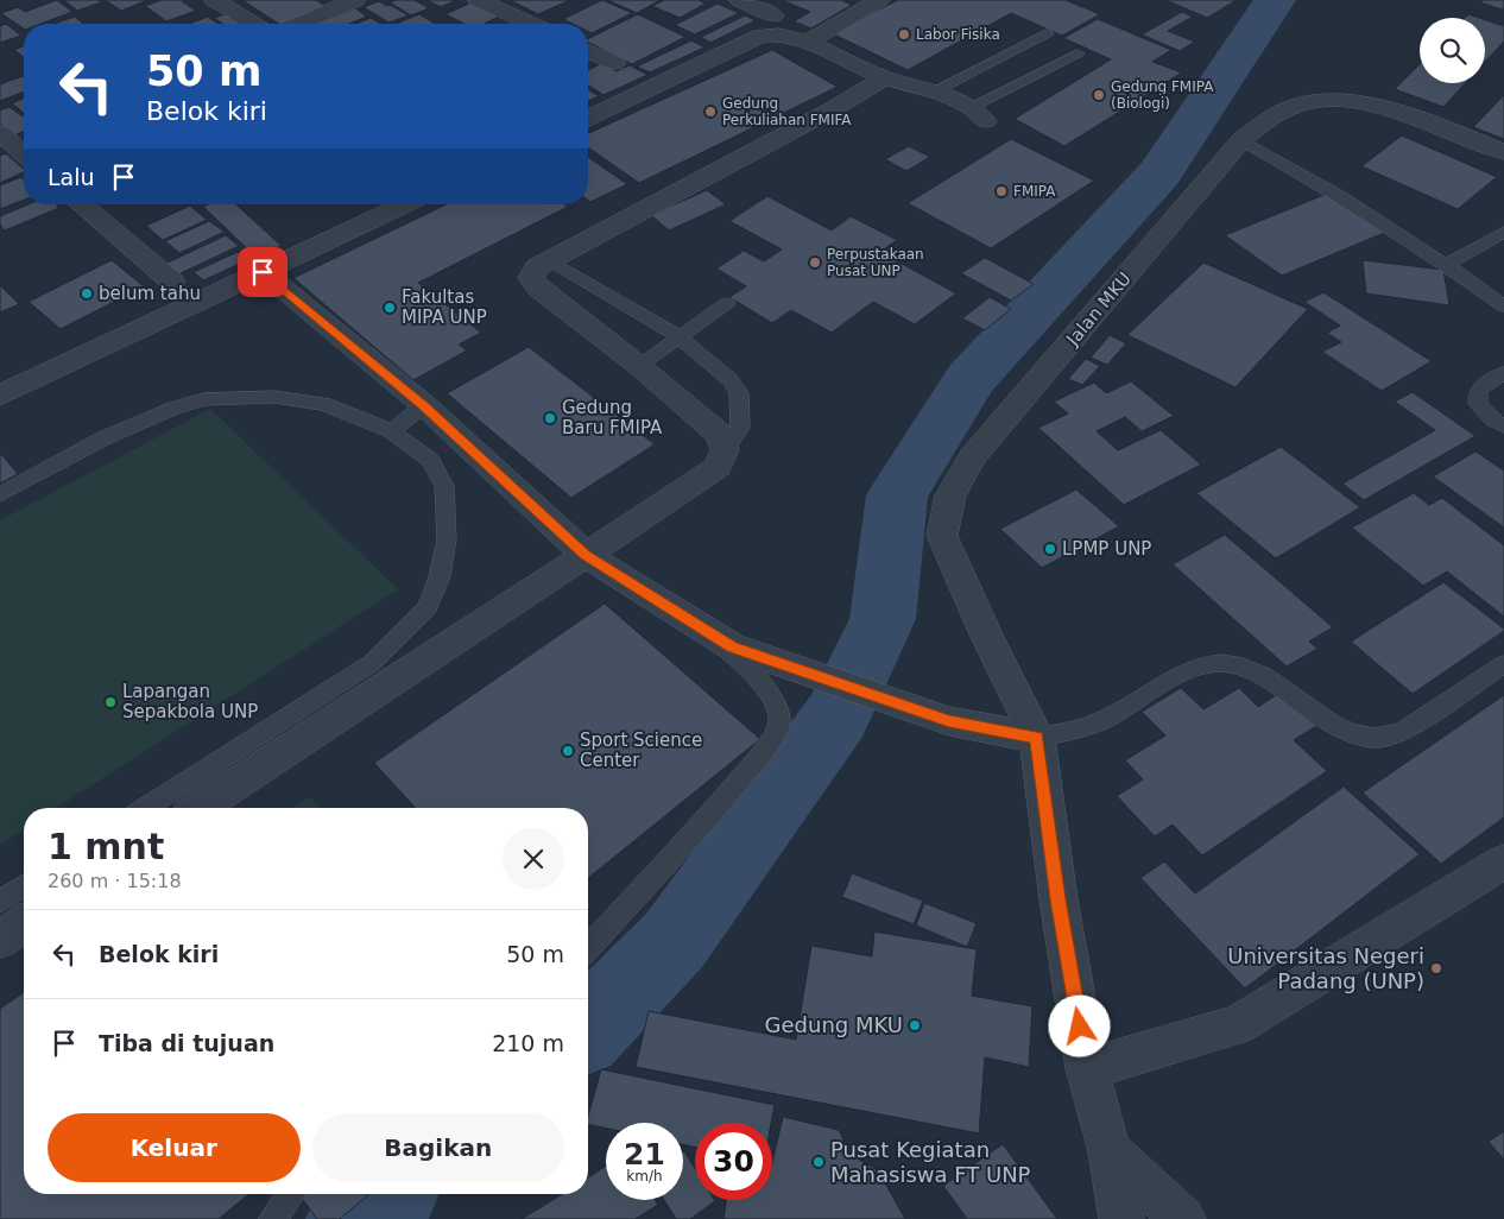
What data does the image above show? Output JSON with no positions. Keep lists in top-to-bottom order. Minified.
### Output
{"streets":{"street":["Jalan MKU"]},"places":["Labor Fisika","Gedung FMIPA (Biologi)","Gedung Perkuliahan FMIFA","FMIPA","Perpustakaan Pusat UNP","belum tahu","Fakultas MIPA UNP","Gedung Baru FMIPA","LPMP UNP","Lapangan Sepakbola UNP","Sport Science Center","Universitas Negeri Padang (UNP)","Gedung MKU","Pusat Kegiatan Mahasiswa FT UNP"],"page":{"turn":["50 m","Belok kiri"],"then":"Lalu","heading":["1 mnt","260 m · 15:18"],"list":[{"name":"Belok kiri","value":"50 m"},{"name":"Tiba di tujuan","value":"210 m"}],"buttons":["Keluar","Bagikan"],"speed":"21 km/h","limit":"30"}}
